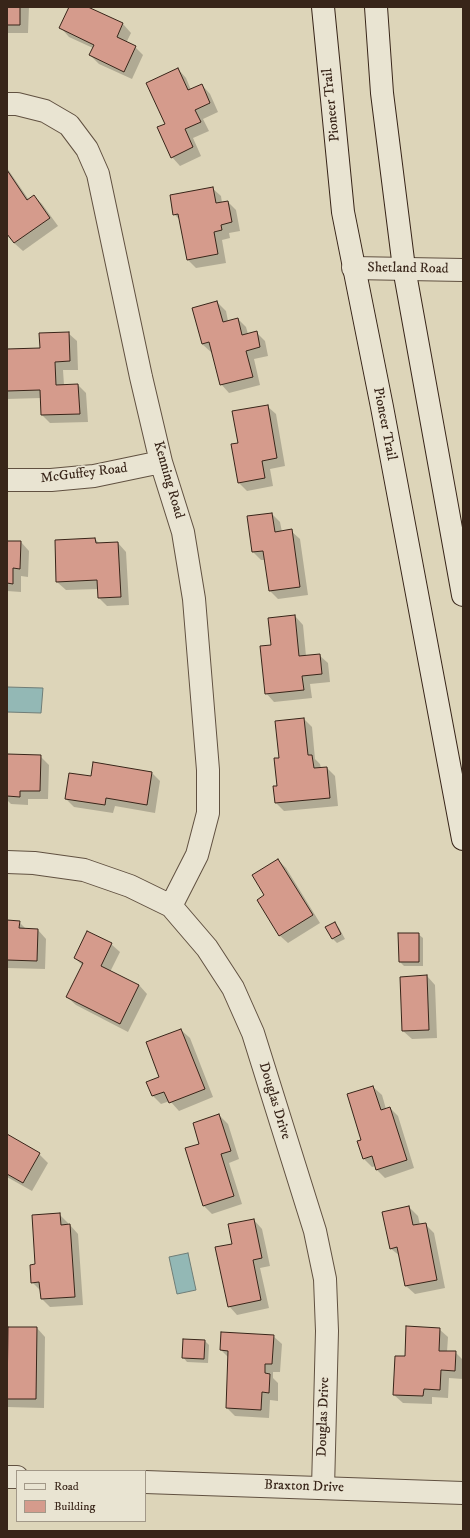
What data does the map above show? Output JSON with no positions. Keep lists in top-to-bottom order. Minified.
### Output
{"streets":{"street":["Pioneer Trail","Shetland Road","McGuffey Road","Kenning Road","Douglas Drive","Braxton Drive"]},"crossings":[["Pioneer Trail","Shetland Road"],["McGuffey Road","Kenning Road"],["Kenning Road","Douglas Drive"],["Douglas Drive","Braxton Drive"]],"legend":["Road","Building"]}
